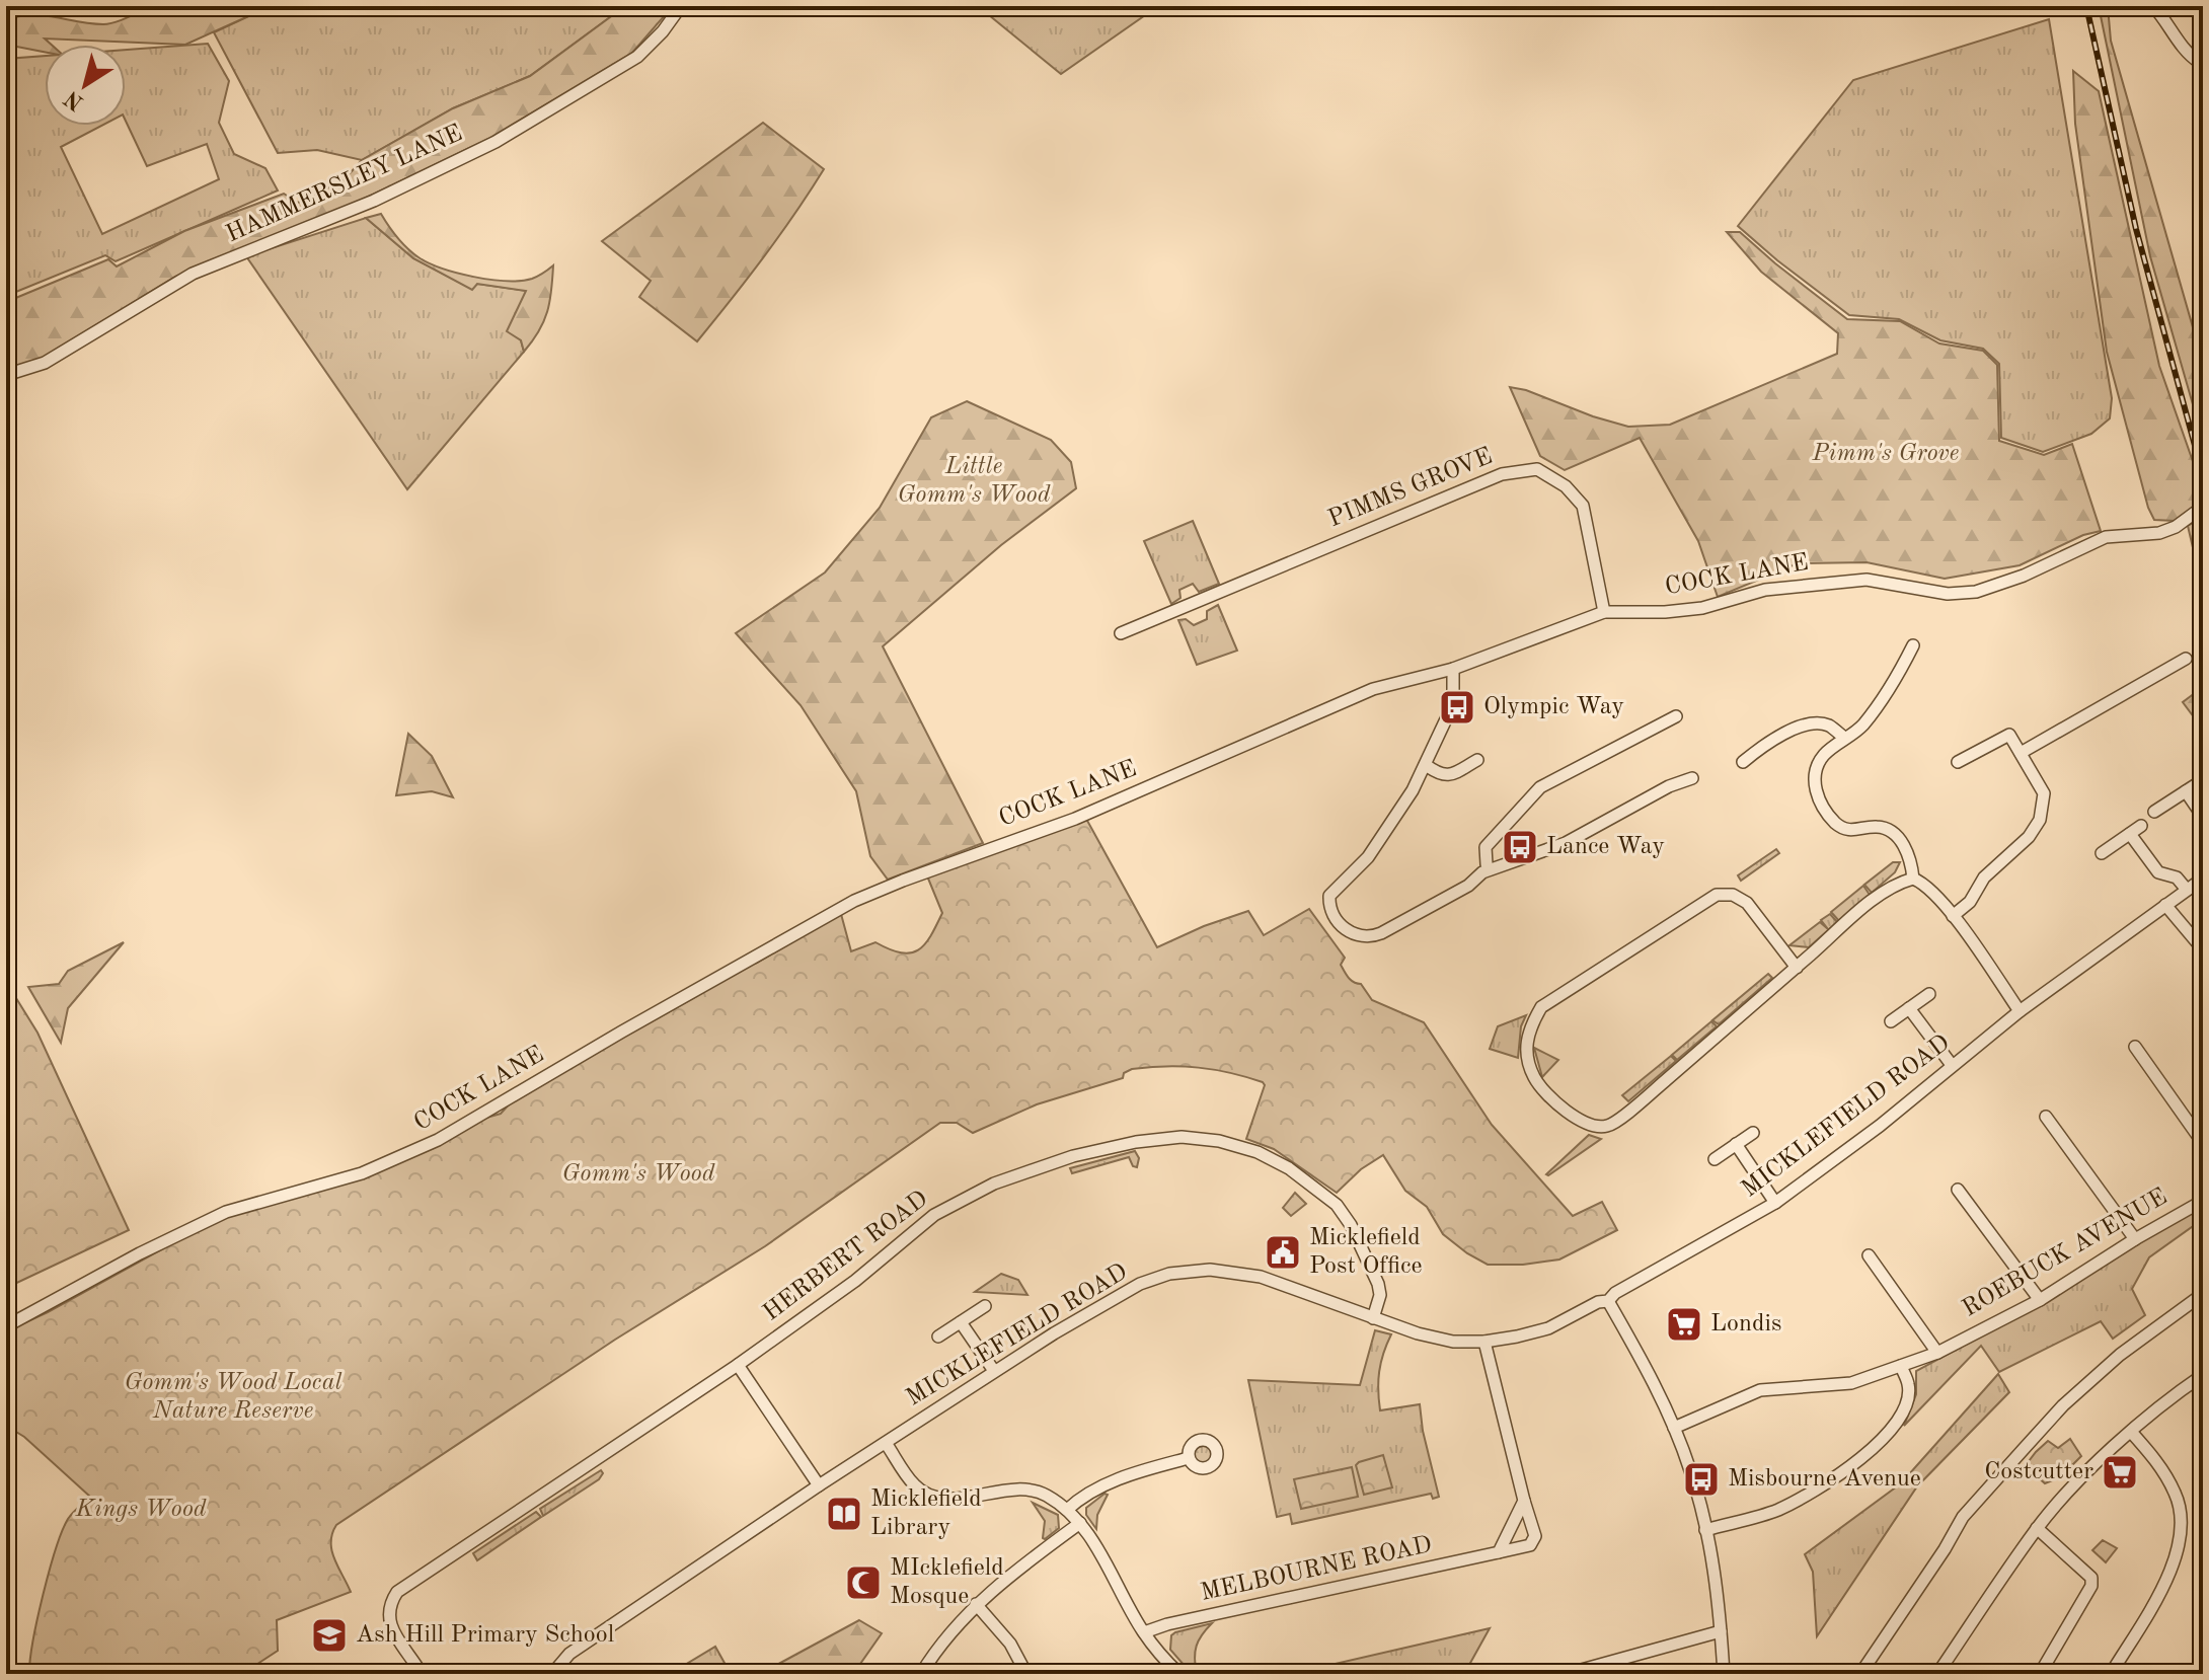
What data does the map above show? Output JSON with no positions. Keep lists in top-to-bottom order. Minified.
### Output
{"streets":{"street":["HAMMERSLEY LANE","PIMMS GROVE","COCK LANE","MICKLEFIELD ROAD","ROEBUCK AVENUE","HERBERT ROAD","MELBOURNE ROAD"]},"crossings":[["PIMMS GROVE","COCK LANE"],["MICKLEFIELD ROAD","HERBERT ROAD"],["MICKLEFIELD ROAD","MELBOURNE ROAD"]],"parks":["Pimm's Grove","Little Gomm's Wood","Gomm's Wood","Gomm's Wood Local Nature Reserve","Kings Wood"],"places":{"bus stop":["Olympic Way","Lance Way","Misbourne Avenue"],"public building":["Micklefield Post Office"],"supermarket":["Londis","Costcutter"],"library":["Micklefield Library"],"mosque":["MIcklefield Mosque"],"school or university":["Ash Hill Primary School"]},"north":"bottom left"}
